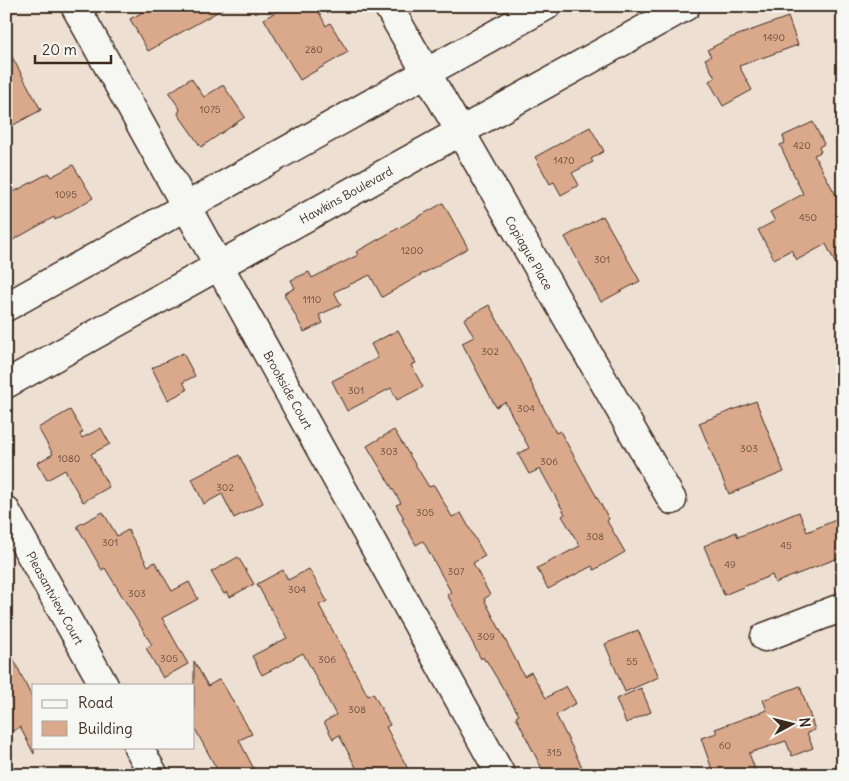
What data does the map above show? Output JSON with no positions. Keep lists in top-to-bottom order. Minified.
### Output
{"streets":{"street":["Hawkins Boulevard","Copiague Place","Brookside Court","Pleasantview Court"]},"crossings":[["Hawkins Boulevard","Copiague Place"],["Hawkins Boulevard","Brookside Court"]],"house_numbers":["1490","280","1075","420","1470","1095","450","1200","301","1110","302","301","304","303","303","1080","306","302","305","308","301","45","49","307","304","303","309","305","306","55","308","60","315"],"legend":["Road","Building"],"scale_bar":"20 m","north":"right"}
